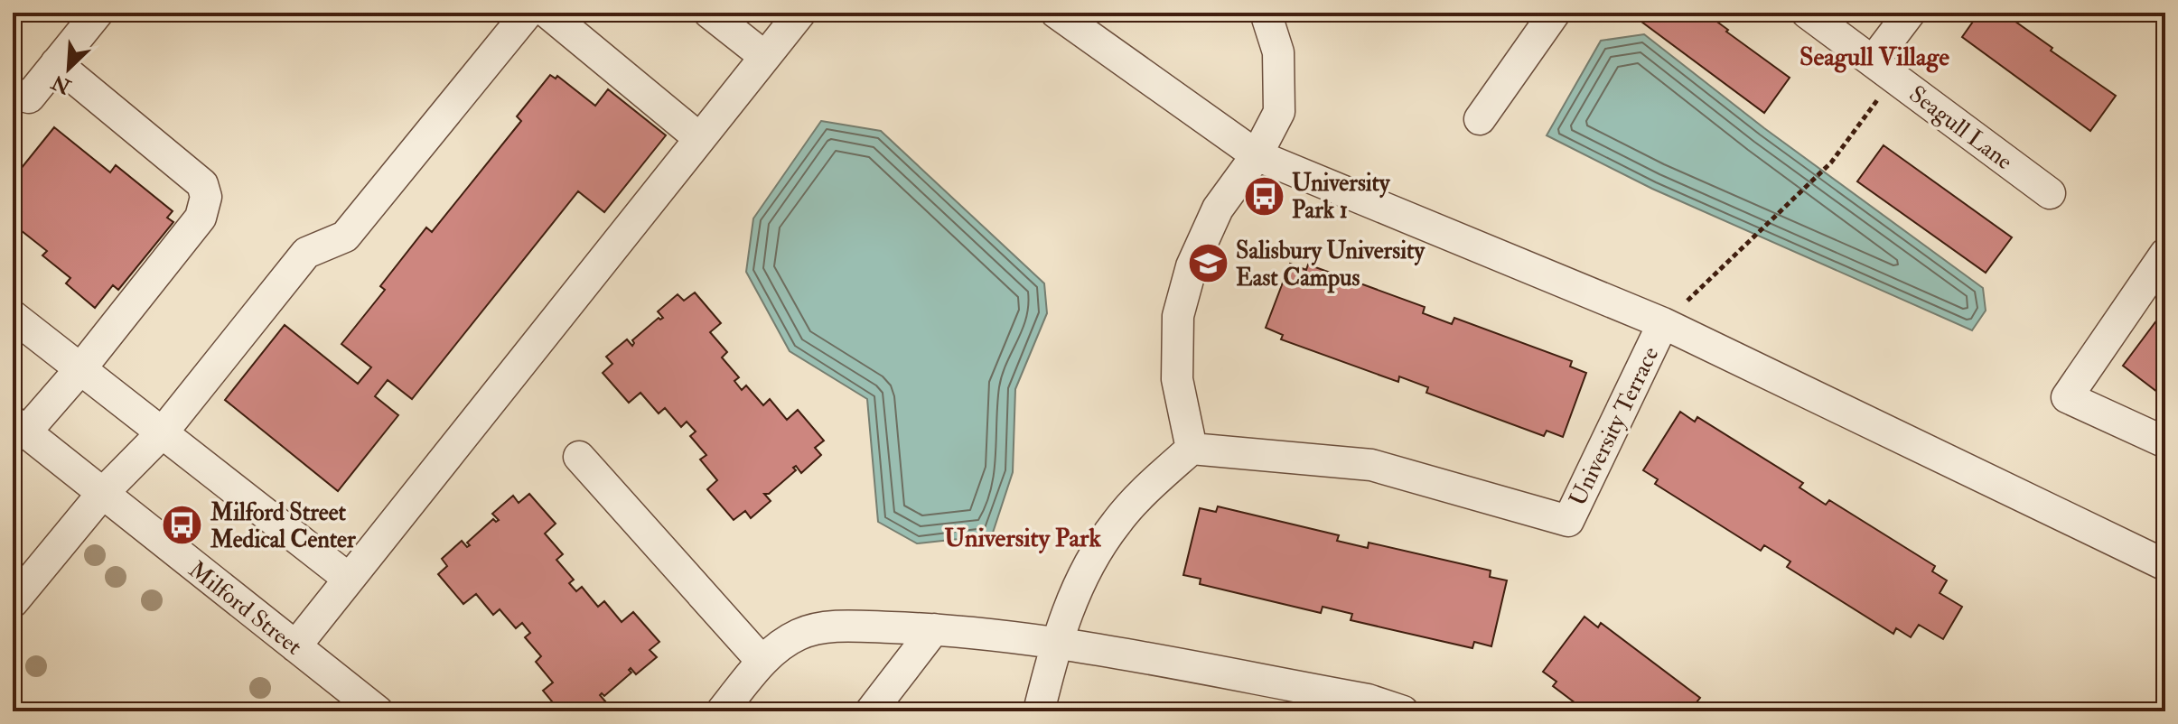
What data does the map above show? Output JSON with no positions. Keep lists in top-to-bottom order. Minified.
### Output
{"streets":{"street":["Seagull Lane","University Terrace","Milford Street"]},"districts":["Seagull Village","University Park"],"places":{"bus stop":["University Park 1","Milford Street Medical Center"],"school or university":["Salisbury University East Campus"]},"north":"bottom left"}
